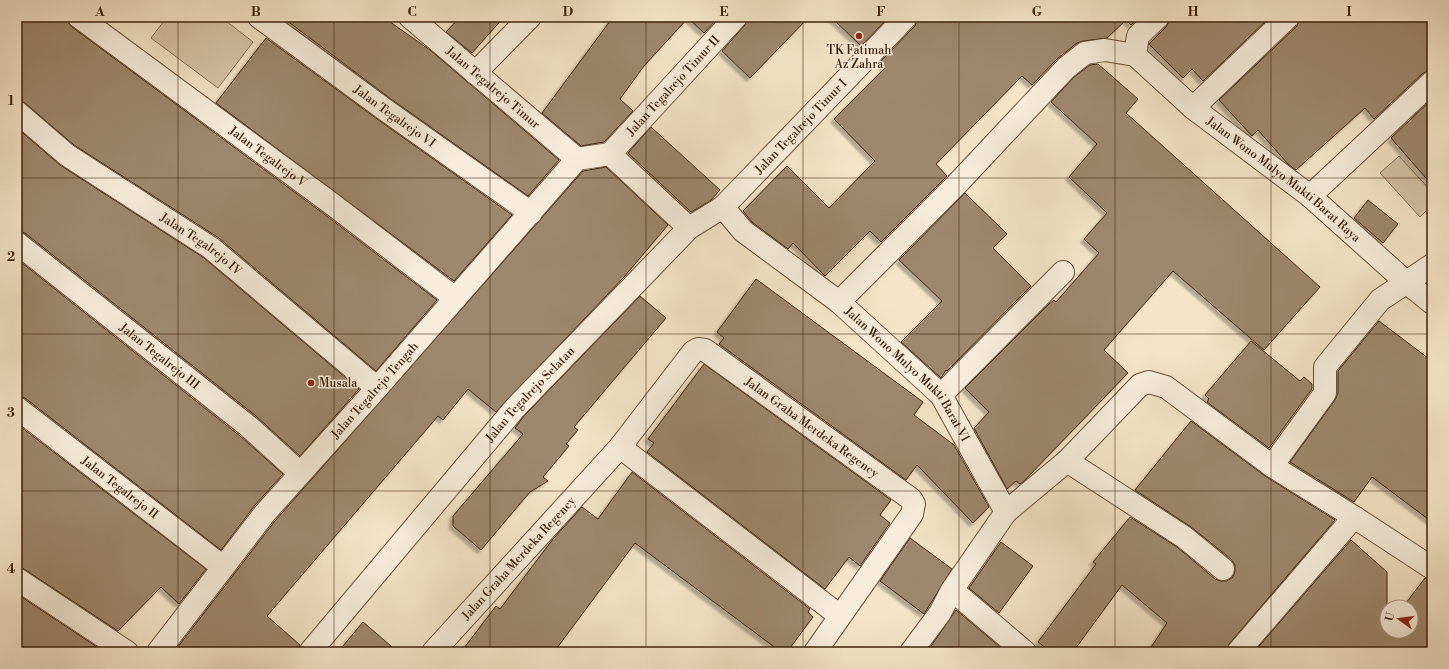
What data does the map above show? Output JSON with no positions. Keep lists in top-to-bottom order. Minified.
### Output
{"streets":{"street":["Jalan Tegalrejo Timur II","Jalan Tegalrejo Timur","Jalan Tegalrejo VI","Jalan Tegalrejo Timur I","Jalan Tegalrejo V","Jalan Wono Mulyo Mukti Barat Raya","Jalan Tegalrejo IV","Jalan Tegalrejo III","Jalan Wono Mulyo Mukti Barat VI","Jalan Tegalrejo Tengah","Jalan Tegalrejo Selatan","Jalan Graha Merdeka Regency","Jalan Tegalrejo II"]},"crossings":[["Jalan Tegalrejo Timur","Jalan Tegalrejo Tengah"],["Jalan Tegalrejo VI","Jalan Tegalrejo Tengah"],["Jalan Tegalrejo Timur I","Jalan Wono Mulyo Mukti Barat VI"],["Jalan Tegalrejo Timur I","Jalan Tegalrejo Selatan"],["Jalan Tegalrejo V","Jalan Tegalrejo Tengah"],["Jalan Tegalrejo IV","Jalan Tegalrejo Tengah"],["Jalan Tegalrejo III","Jalan Tegalrejo Tengah"],["Jalan Tegalrejo Tengah","Jalan Tegalrejo II"]],"places":["TK Fatimah Az Zahra","Musala"],"north":"left","grid":{"columns":["A","B","C","D","E","F","G","H","I"],"rows":["1","2","3","4"]}}
